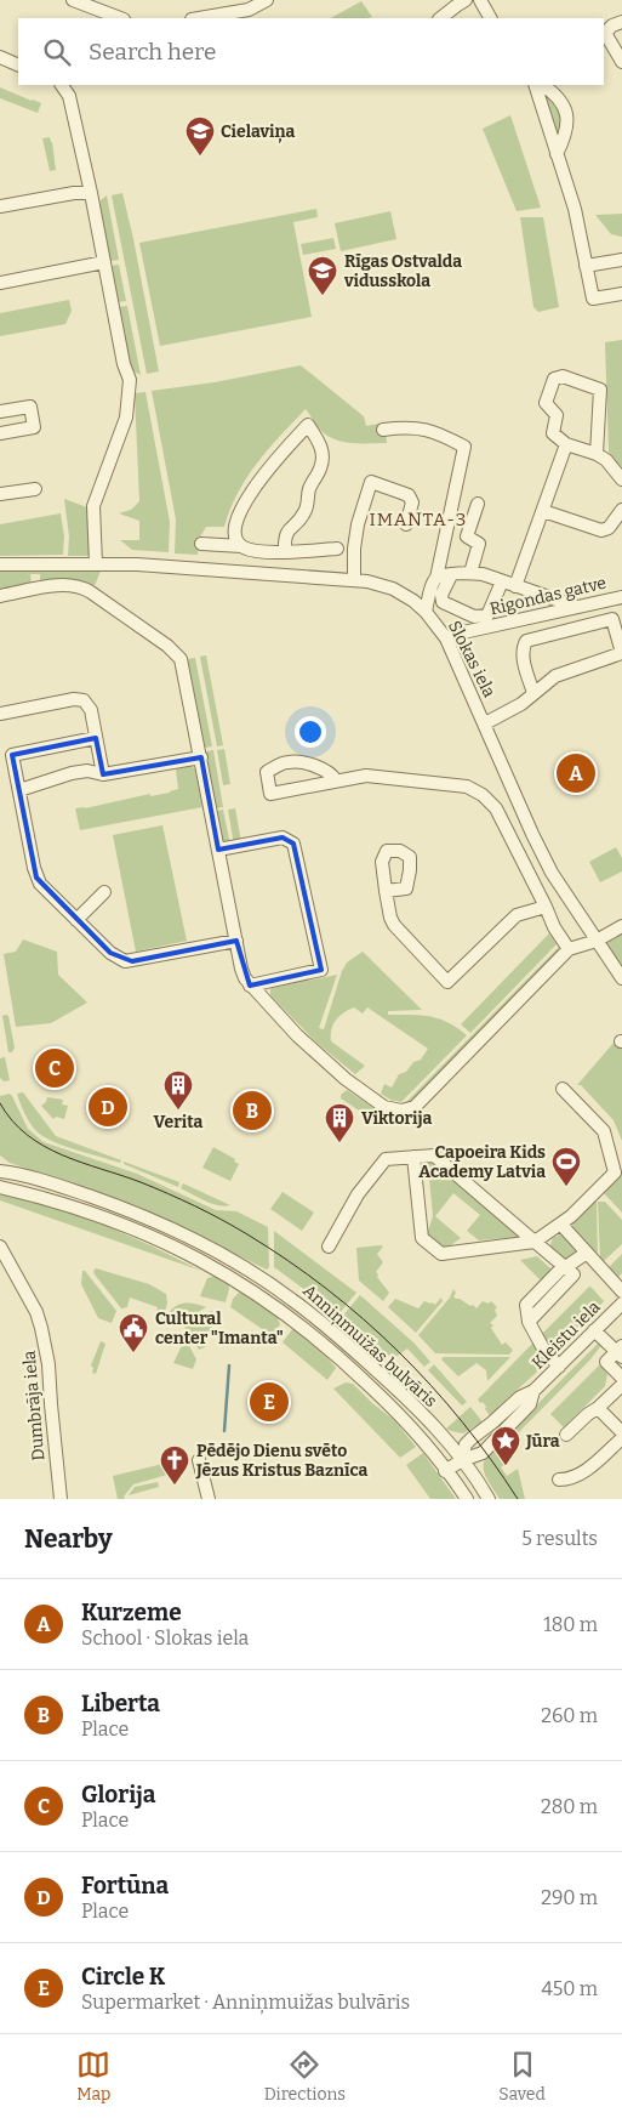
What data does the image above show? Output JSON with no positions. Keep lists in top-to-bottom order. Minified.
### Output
{"streets":{"street":["Rigondas gatve","Slokas iela","Kleistu iela","Anniņmuižas bulvāris","Dumbrāja iela"]},"crossings":[["Rigondas gatve","Slokas iela"],["Kleistu iela","Anniņmuižas bulvāris"]],"districts":["IMANTA-3"],"places":{"school or university":["Cielaviņa","Rīgas Ostvalda vidusskola"],"building":["Verita","Viktorija"],"sports":["Capoeira Kids Academy Latvia"],"public building":["Cultural center \"Imanta\""],"place":["Jūra"],"church":["Pēdējo Dienu svēto Jēzus Kristus Baznīca"]},"page":{"search":"Search here","pins":["A","C","D","B","E"],"heading":["Nearby","5 results"],"list":[{"mark":"A","name":"Kurzeme","note":"School · Slokas iela","value":"180 m"},{"mark":"B","name":"Liberta","note":"Place","value":"260 m"},{"mark":"C","name":"Glorija","note":"Place","value":"280 m"},{"mark":"D","name":"Fortūna","note":"Place","value":"290 m"},{"mark":"E","name":"Circle K","note":"Supermarket · Anniņmuižas bulvāris","value":"450 m"}],"nav":["Map","Directions","Saved"]}}
